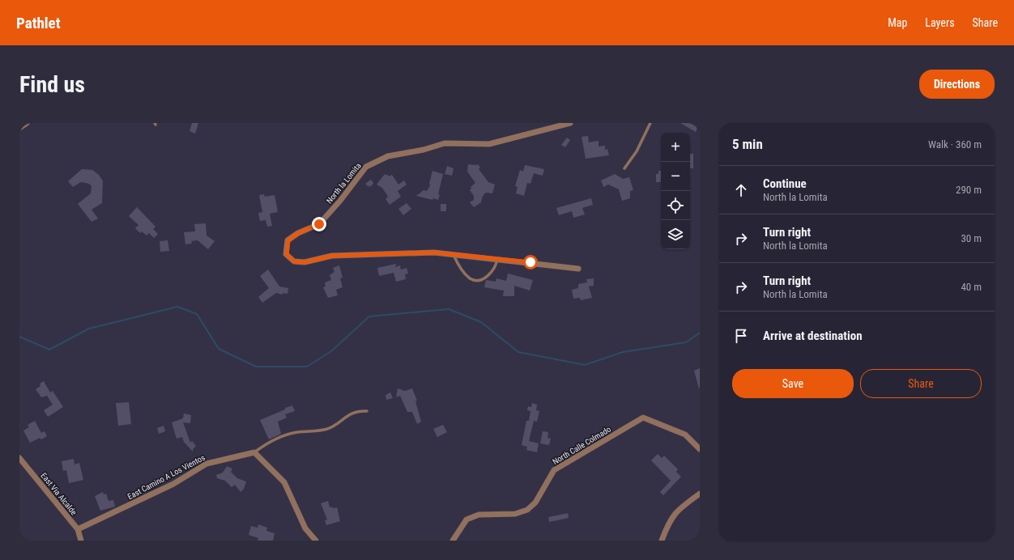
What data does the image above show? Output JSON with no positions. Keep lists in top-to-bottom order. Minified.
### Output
{"streets":{"street":["North la Lomita","North Calle Colmado","East Camino A Los Vientos","East Via Alcalde"]},"crossings":[["East Camino A Los Vientos","East Via Alcalde"]],"page":{"header":"Pathlet","nav":["Map","Layers","Share"],"buttons":["Directions",["Save","Share"]],"title":"Find us","heading":["5 min","Walk · 360 m"],"map_buttons":["+","−"],"list":[["Continue","North la Lomita","290 m"],["Turn right","North la Lomita","30 m"],["Turn right","North la Lomita","40 m"],"Arrive at destination"]}}
